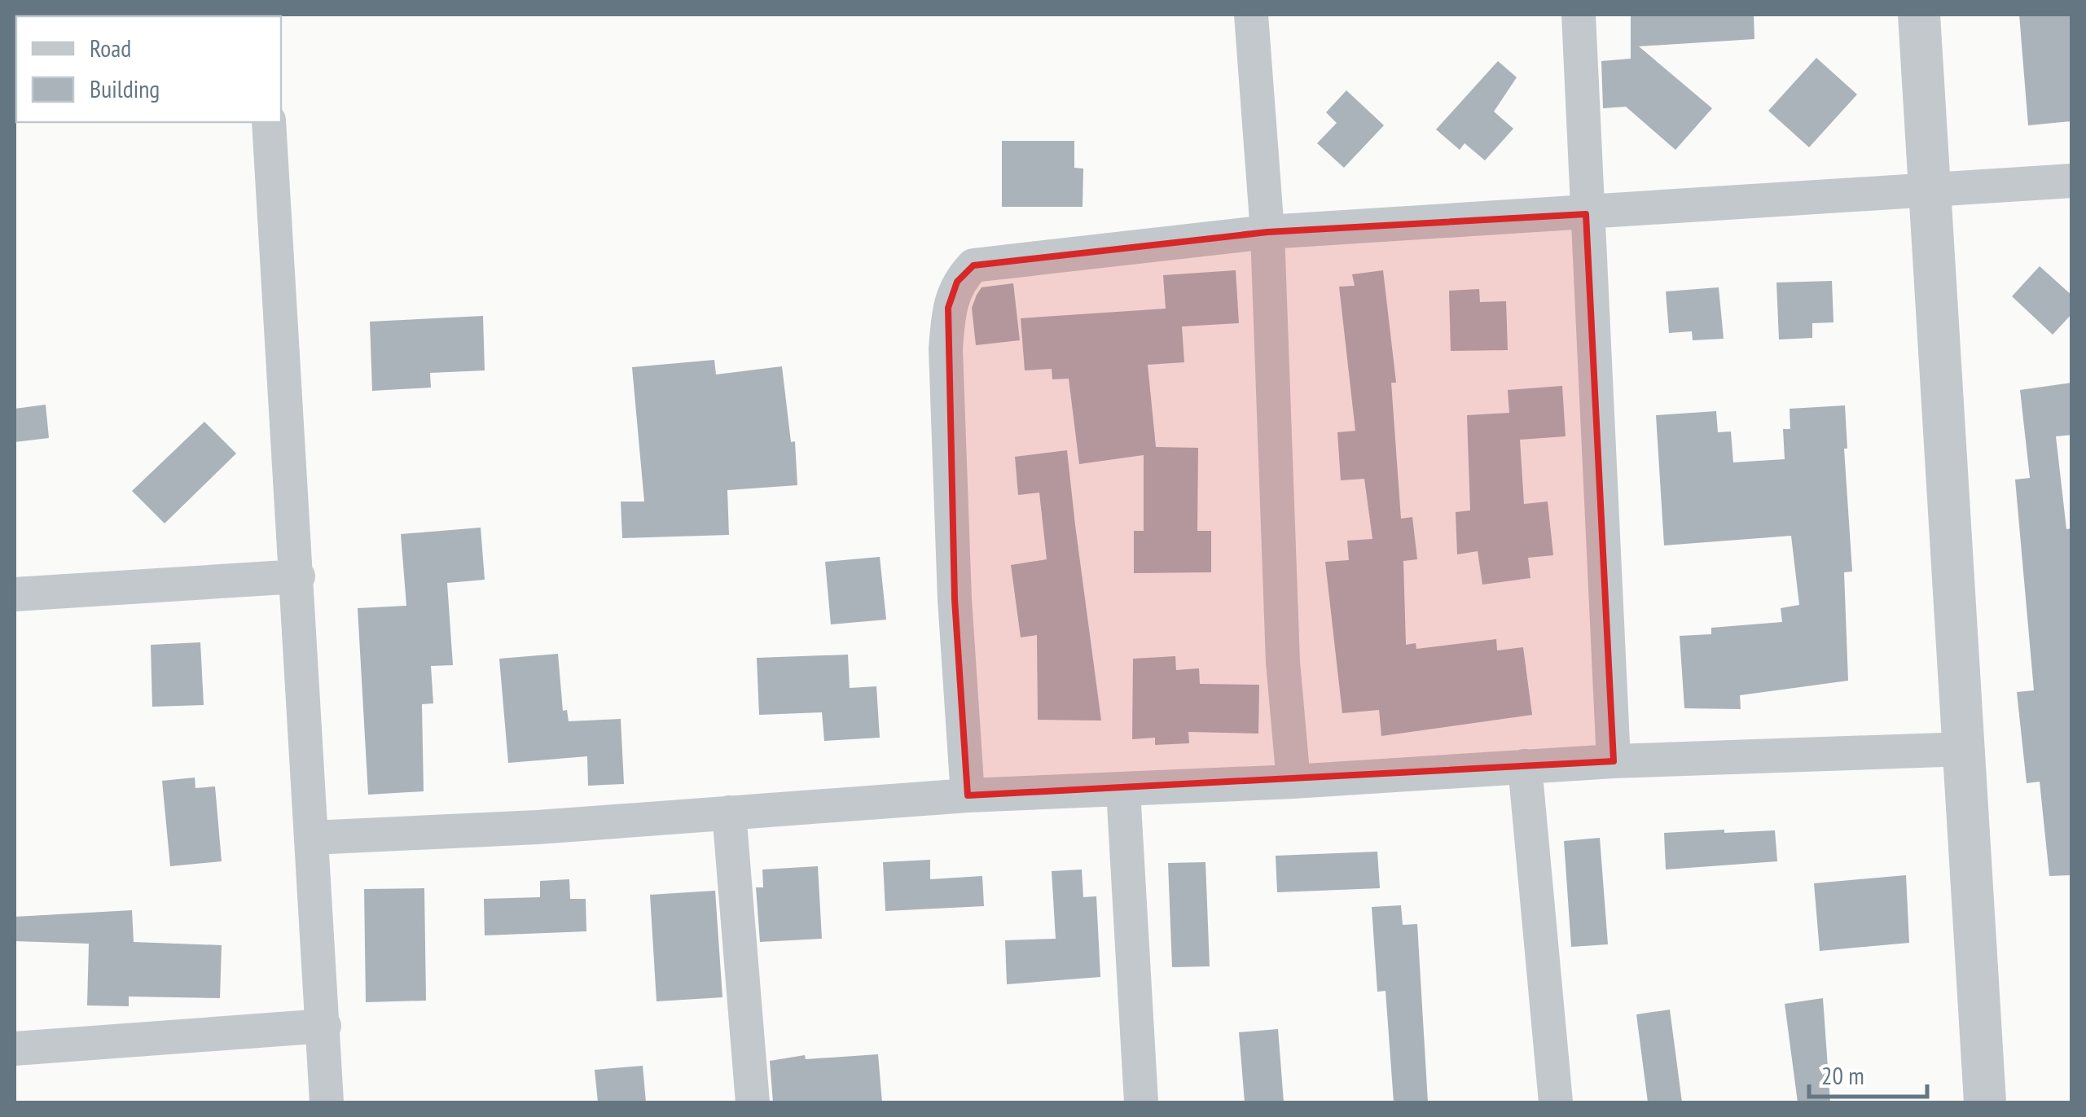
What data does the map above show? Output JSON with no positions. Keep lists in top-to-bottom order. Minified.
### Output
{"legend":["Road","Building"],"scale_bar":"20 m"}
